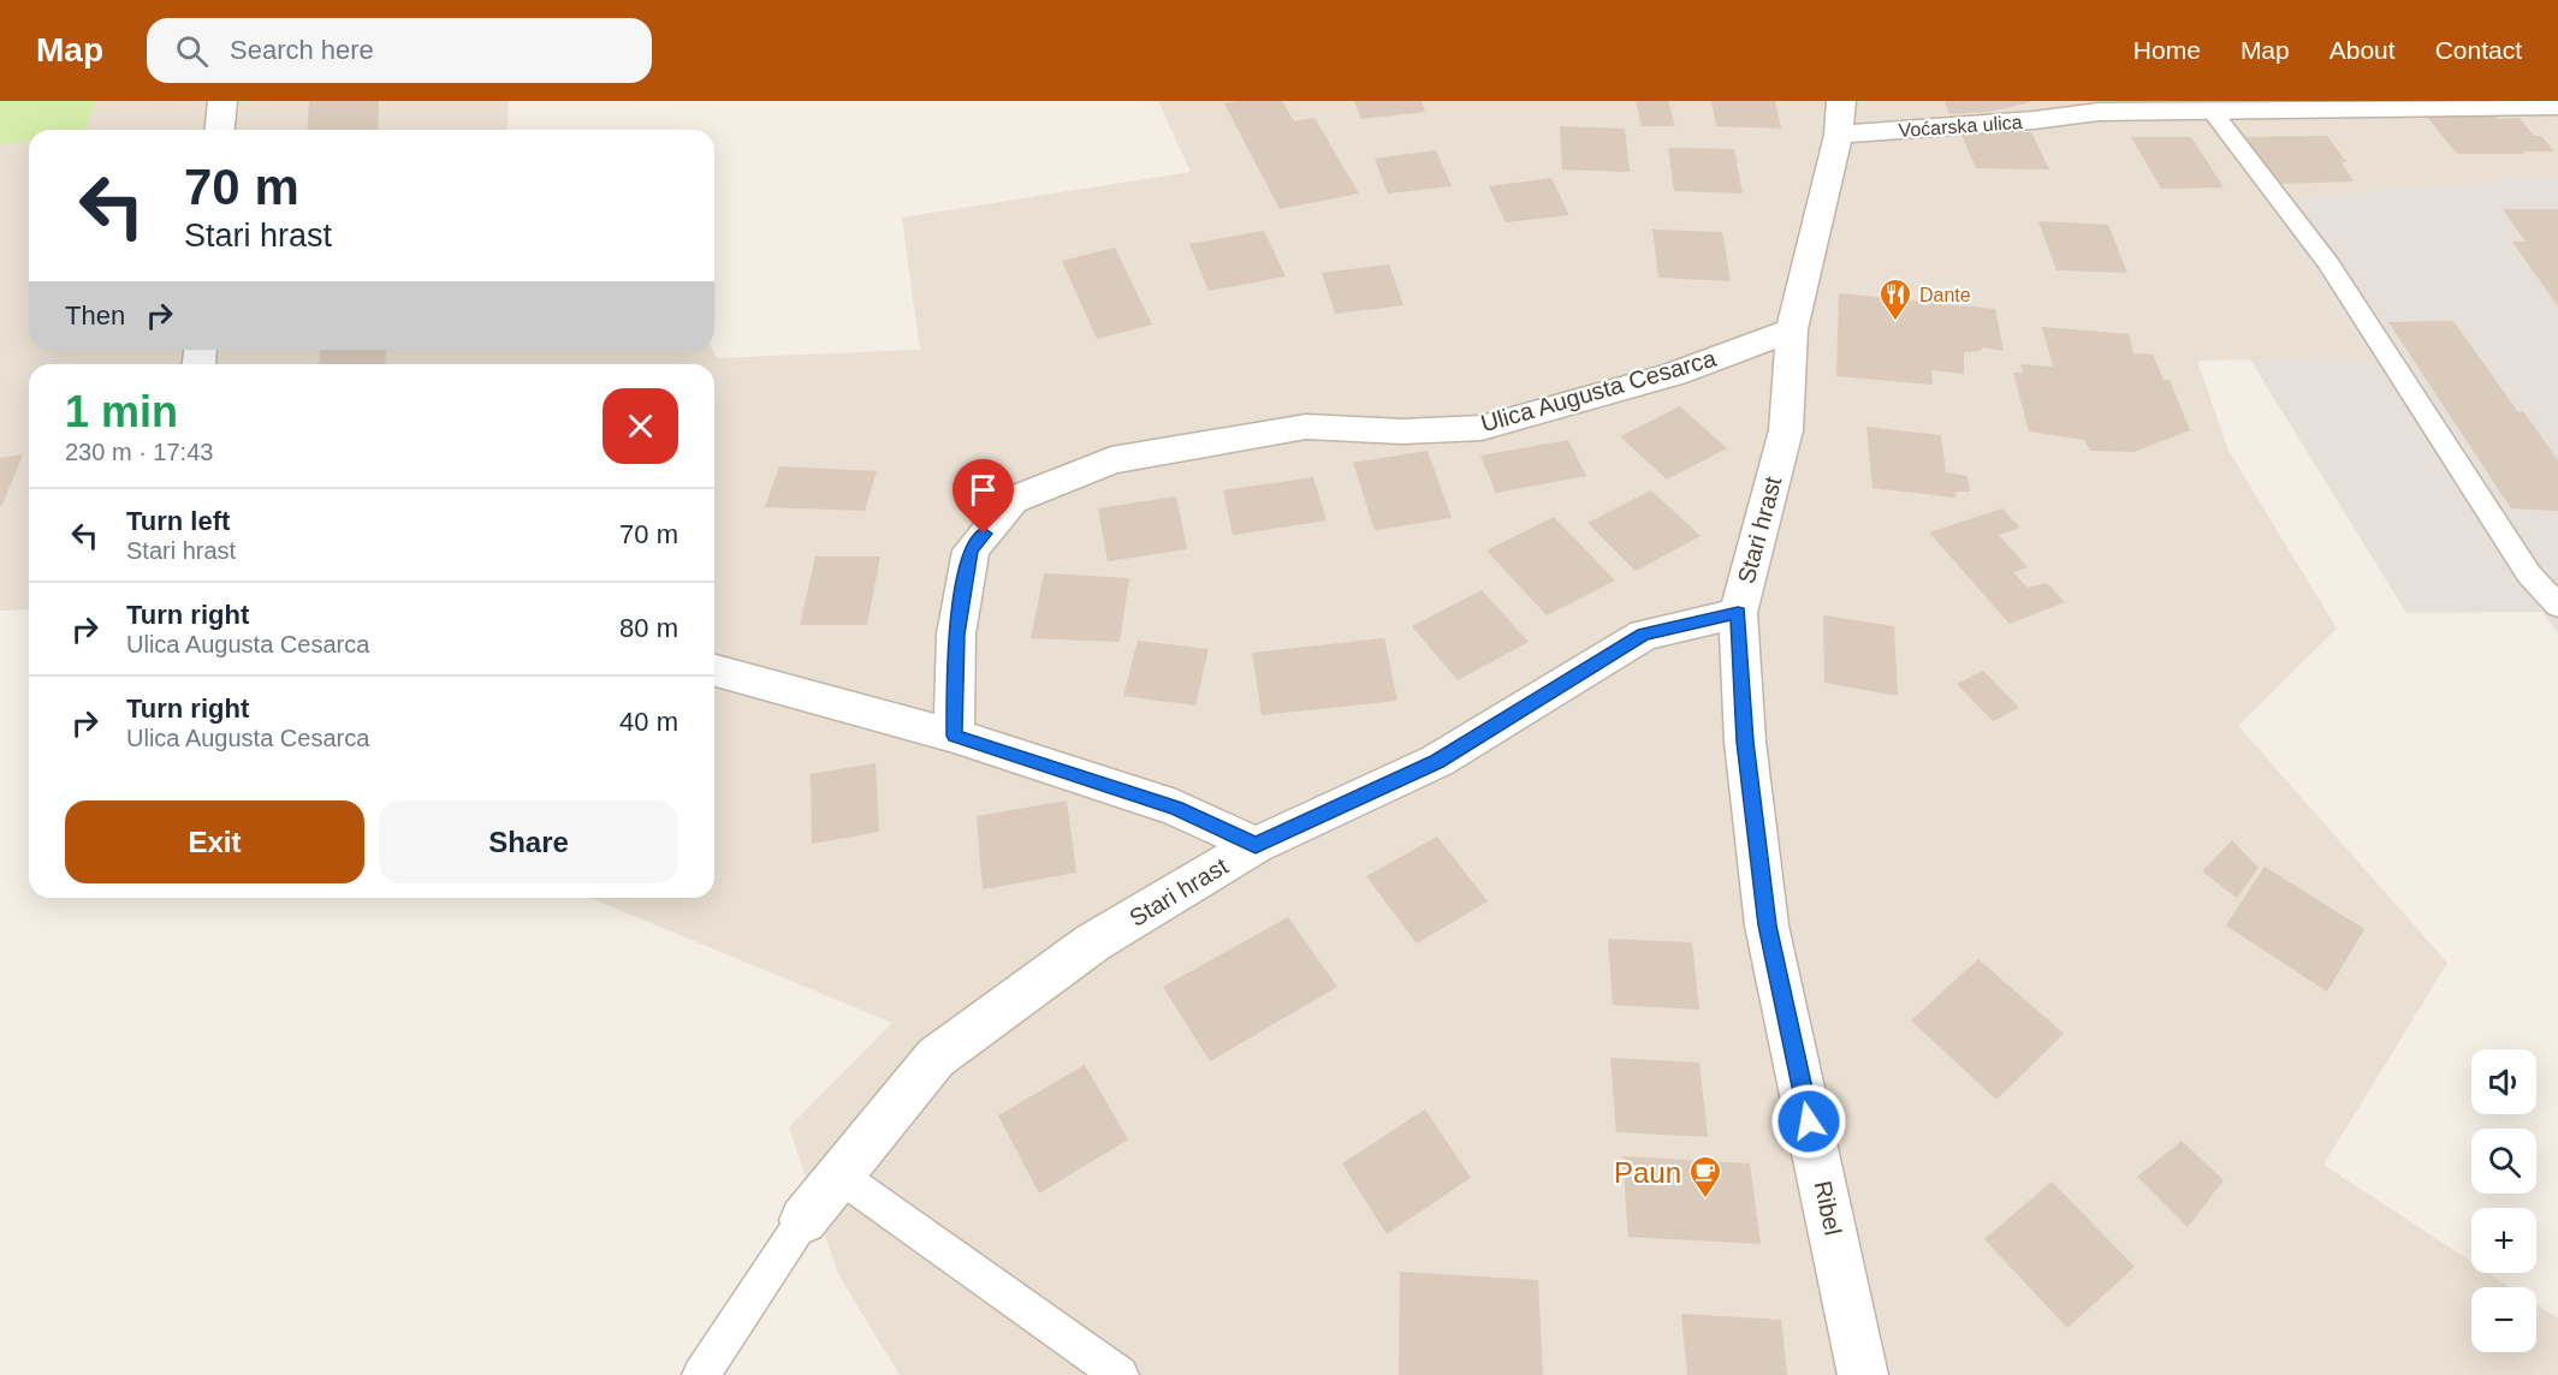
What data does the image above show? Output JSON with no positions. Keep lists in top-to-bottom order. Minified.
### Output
{"streets":{"street":["Voćarska ulica","Ulica Augusta Cesarca","Stari hrast","Ribel"]},"crossings":[["Voćarska ulica","Stari hrast"],["Ulica Augusta Cesarca","Stari hrast"],["Stari hrast","Ribel"]],"places":{"restaurant":["Dante"],"cafe":["Paun"]},"page":{"header":"Map","search":"Search here","nav":["Home","Map","About","Contact"],"turn":["70 m","Stari hrast"],"then":"Then","heading":["1 min","230 m · 17:43"],"list":[{"name":"Turn left","note":"Stari hrast","value":"70 m"},{"name":"Turn right","note":"Ulica Augusta Cesarca","value":"80 m"},{"name":"Turn right","note":"Ulica Augusta Cesarca","value":"40 m"}],"buttons":["Exit","Share"],"map_buttons":["+","−"]}}
